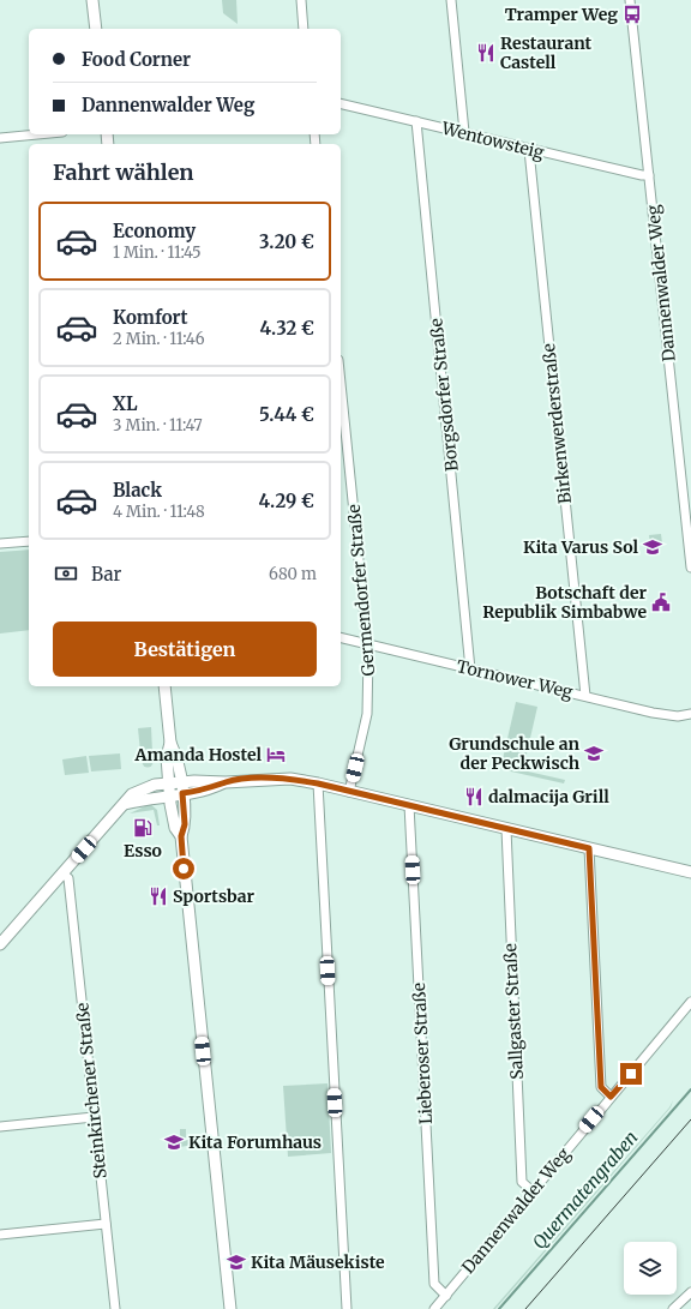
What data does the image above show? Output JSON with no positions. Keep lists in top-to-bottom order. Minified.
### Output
{"streets":{"street":["Wentowsteig","Dannenwalder Weg","Borgsdorfer Straße","Birkenwerderstraße","Germendorfer Straße","Tornower Weg","Sallgaster Straße","Lieberoser Straße","Steinkirchener Straße"]},"crossings":[["Wentowsteig","Dannenwalder Weg"],["Wentowsteig","Borgsdorfer Straße"],["Wentowsteig","Birkenwerderstraße"],["Dannenwalder Weg","Sallgaster Straße"],["Dannenwalder Weg","Lieberoser Straße"],["Borgsdorfer Straße","Tornower Weg"],["Birkenwerderstraße","Tornower Weg"],["Germendorfer Straße","Tornower Weg"]],"water":["Quermatengraben"],"places":{"bus stop":["Tramper Weg"],"restaurant":["Restaurant Castell","dalmacija Grill","Sportsbar"],"school or university":["Kita Varus Sol","Grundschule an der Peckwisch","Kita Forumhaus","Kita Mäusekiste"],"public building":["Botschaft der Republik Simbabwe"],"hotel":["Amanda Hostel"],"fuel station":["Esso"]},"page":{"banner":["Food Corner","Dannenwalder Weg"],"heading":"Fahrt wählen","list":[{"name":"Economy","note":"1 Min. · 11:45","value":"3.20 €"},{"name":"Komfort","note":"2 Min. · 11:46","value":"4.32 €"},{"name":"XL","note":"3 Min. · 11:47","value":"5.44 €"},{"name":"Black","note":"4 Min. · 11:48","value":"4.29 €"}],"pay":["Bar","680 m"],"buttons":"Bestätigen"}}
